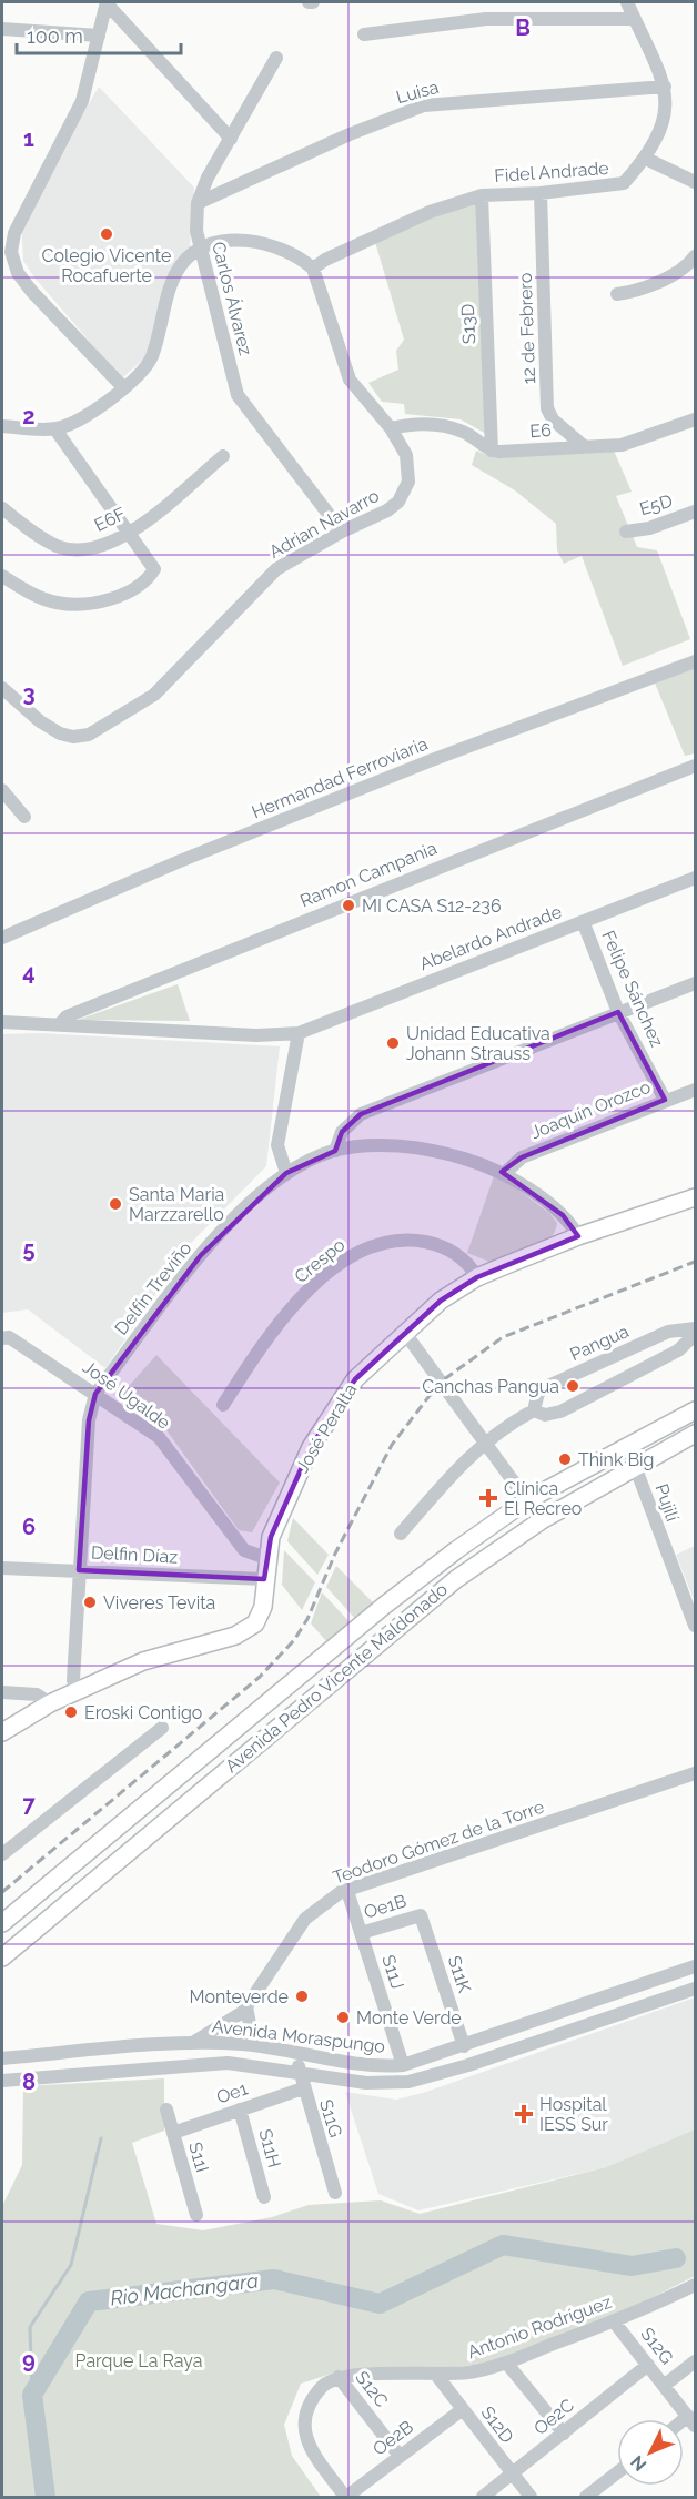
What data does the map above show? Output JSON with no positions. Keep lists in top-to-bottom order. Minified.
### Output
{"streets":{"main road":["José Peralta","Avenida Pedro Vicente Maldonado"],"street":["Luisa","Fidel Andrade","Carlos Álvarez","S13D","12 de Febrero","E6","E5D","E6F","Adrian Navarro","Hermandad Ferroviaria","Ramon Campania","Abelardo Andrade","Felipe Sánchez","Joaquín Orozco","Crespo","Delfín Treviño","Pangua","José Ugalde","Pujilí","Delfin Díaz","Teodoro Gómez de la Torre","Oe1B","S11J","S11K","Avenida Moraspungo","Oe1","S11G","S11H","S11I","Antonio Rodríguez","S12G","S12C","Oe2C","S12D","Oe2B"]},"crossings":[["Luisa","Fidel Andrade"],["Luisa","Carlos Álvarez"],["Fidel Andrade","S13D"],["Fidel Andrade","12 de Febrero"],["Fidel Andrade","Adrian Navarro"],["Carlos Álvarez","Adrian Navarro"],["S13D","E6"],["12 de Febrero","E6"],["Felipe Sánchez","Joaquín Orozco"],["Joaquín Orozco","Delfín Treviño"],["Crespo","José Peralta"],["Delfín Treviño","José Ugalde"],["Delfín Treviño","José Peralta"],["Delfín Treviño","Delfin Díaz"],["José Ugalde","José Peralta"],["José Peralta","Delfin Díaz"],["Pujilí","Avenida Pedro Vicente Maldonado"],["Teodoro Gómez de la Torre","S11J"],["Teodoro Gómez de la Torre","Avenida Moraspungo"],["Oe1B","S11J"],["Oe1B","S11K"],["S11J","Avenida Moraspungo"],["S11K","Avenida Moraspungo"],["Avenida Moraspungo","S11G"],["Oe1","S11G"],["Oe1","S11H"],["Oe1","S11I"],["Antonio Rodríguez","S12G"],["Antonio Rodríguez","S12C"],["Antonio Rodríguez","S12D"],["S12G","Oe2C"],["S12C","Oe2B"],["Oe2C","S12D"],["S12D","Oe2B"]],"water":["Rio Machangara"],"parks":["Parque La Raya"],"places":{"other":["Colegio Vicente Rocafuerte","MI CASA S12-236","Unidad Educativa Johann Strauss","Santa Maria Marzzarello","Canchas Pangua","Think Big","Viveres Tevita","Eroski Contigo","Monteverde","Monte Verde"],"health":["Clínica El Recreo","Hospital IESS Sur"]},"scale_bar":"100 m","north":"bottom left","grid":{"columns":["B"],"rows":["1","2","3","4","5","6","7","8","9"]}}
